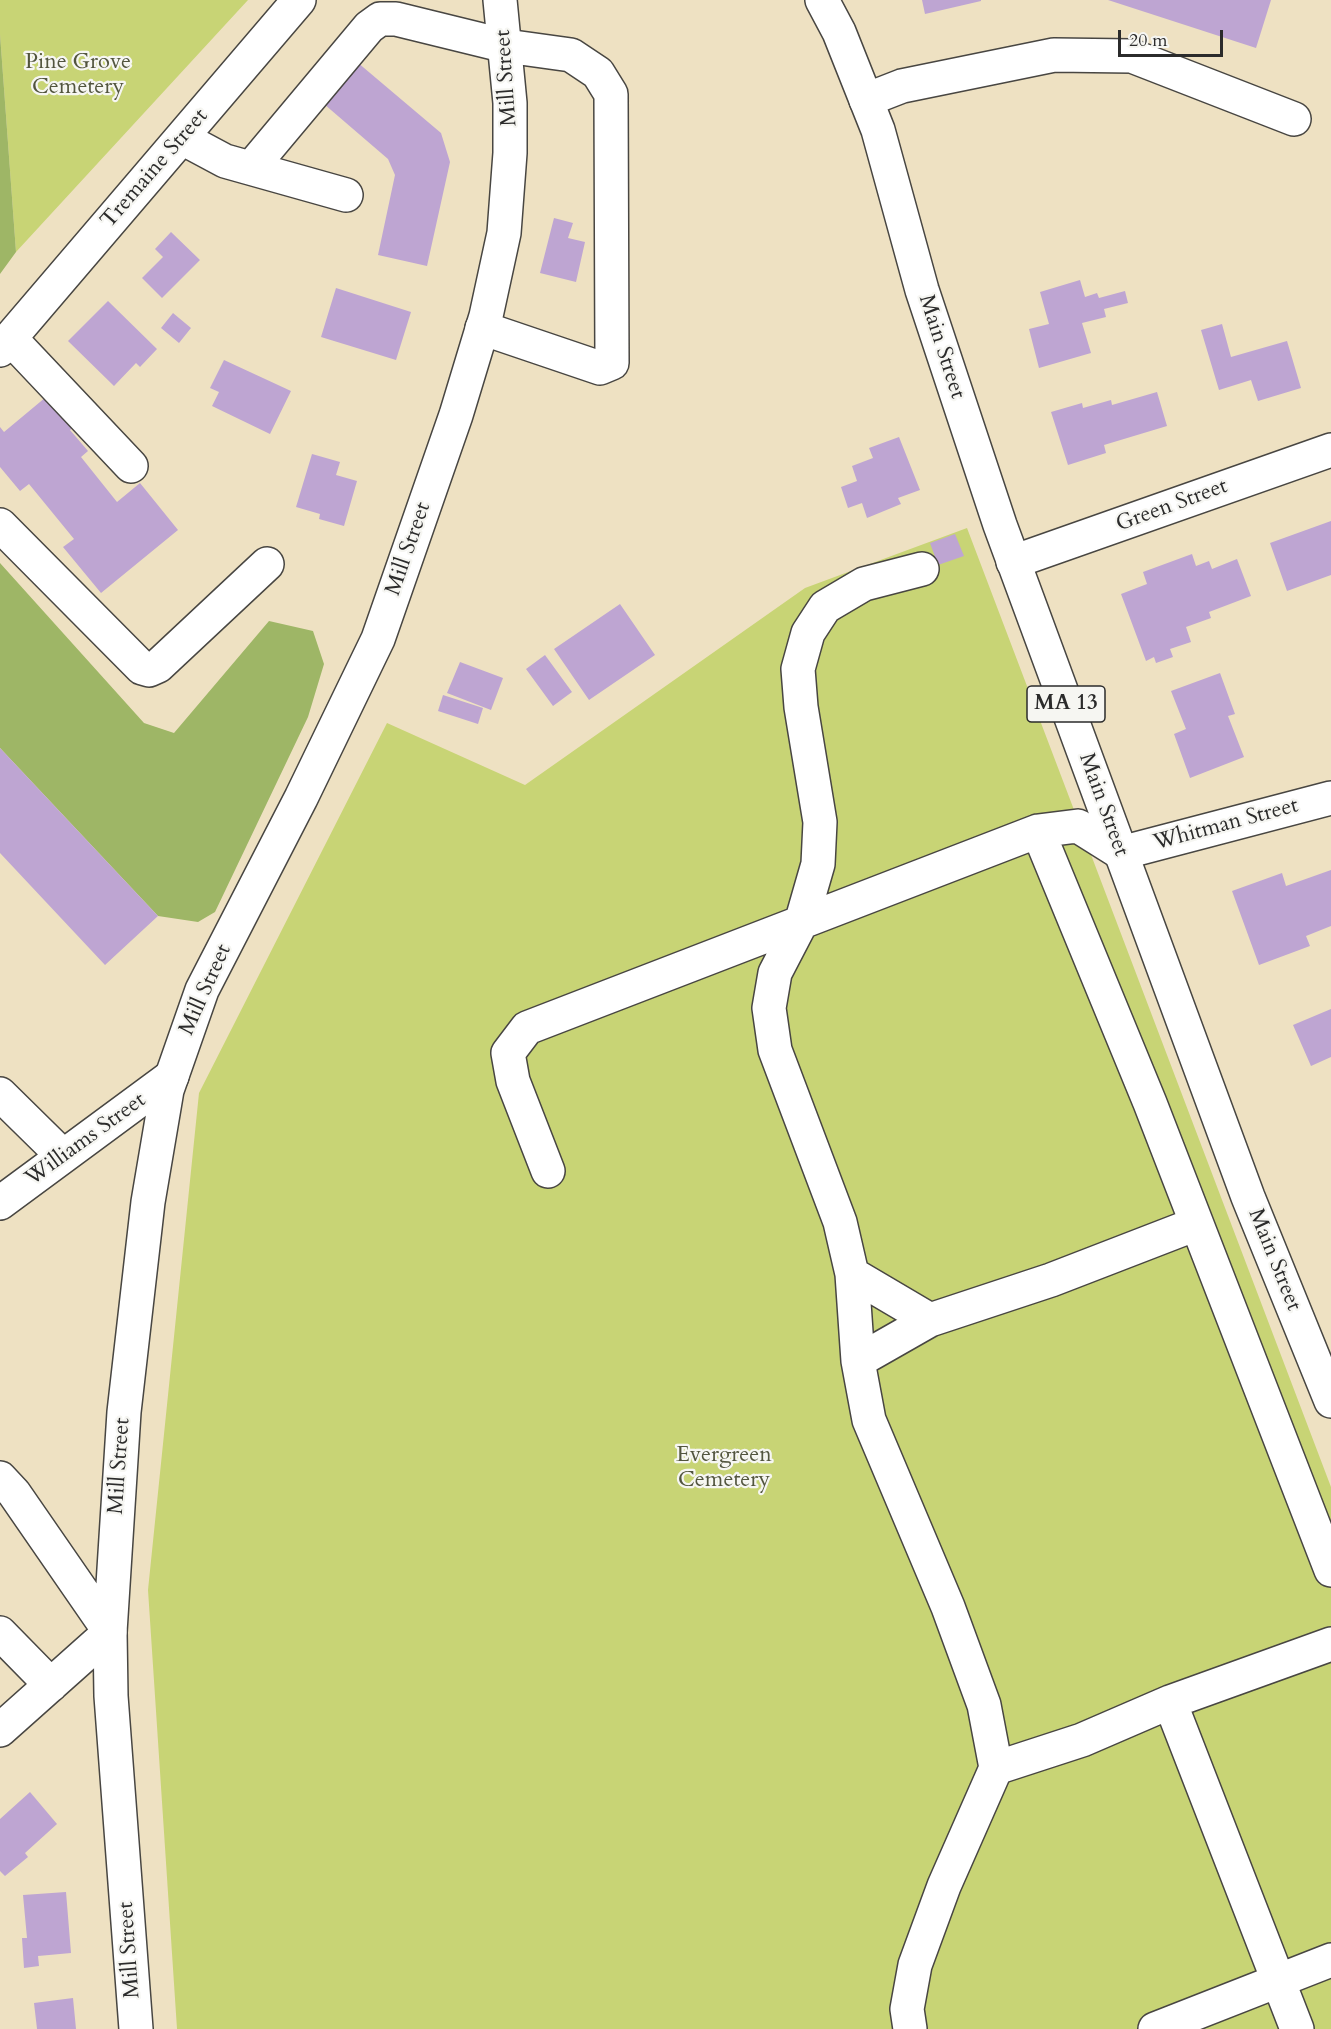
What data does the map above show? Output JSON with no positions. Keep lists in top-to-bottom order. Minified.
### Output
{"streets":{"main road":["Mill Street","Tremaine Street","Main Street","Green Street","MA 13","Whitman Street","Williams Street"]},"crossings":[["Mill Street","Williams Street"],["Main Street","Green Street"],["Main Street","Whitman Street"]],"parks":["Pine Grove Cemetery","Evergreen Cemetery"],"scale_bar":"20 m"}
